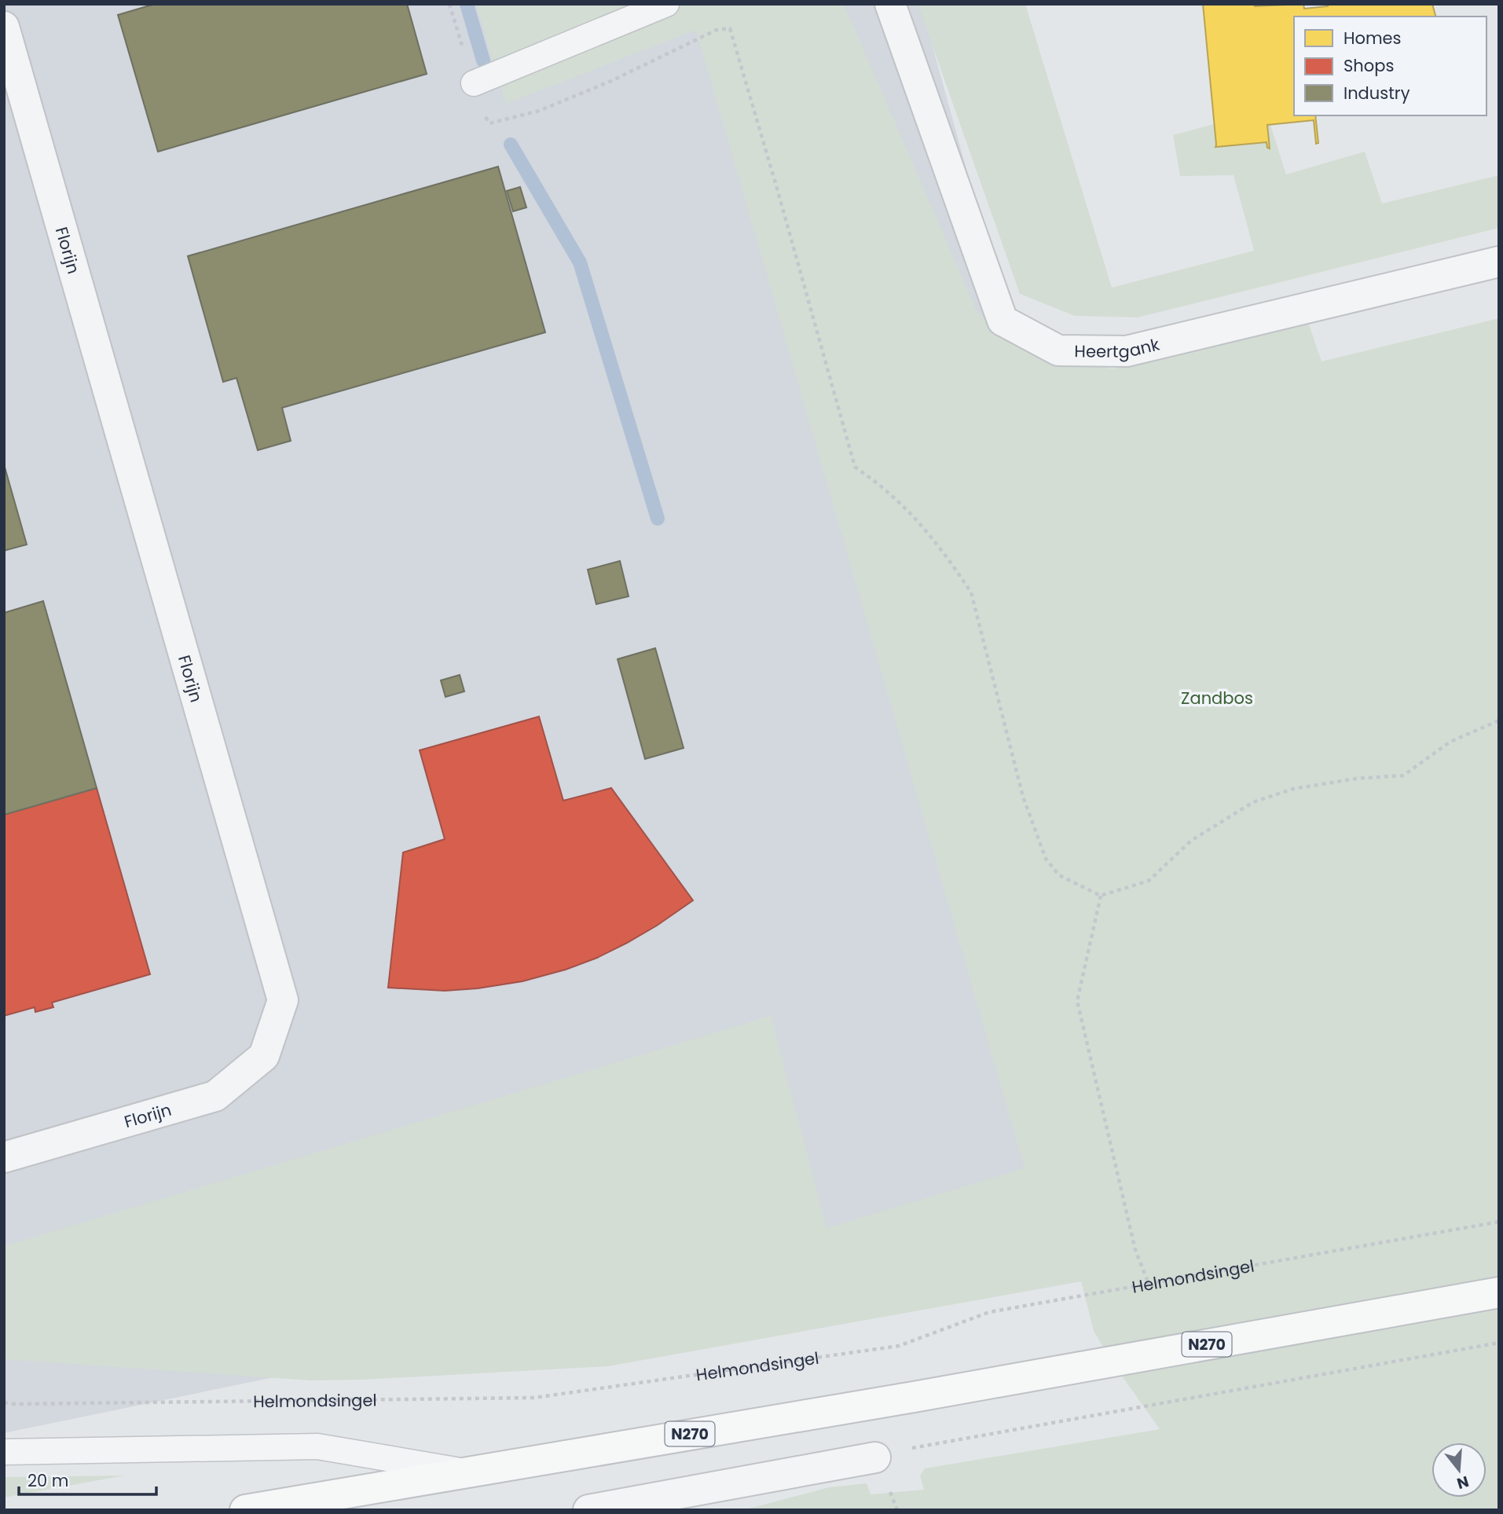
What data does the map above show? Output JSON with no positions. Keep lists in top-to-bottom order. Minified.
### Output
{"streets":{"main road":["N270"],"street":["Florijn","Heertgank"],"path":["Helmondsingel"]},"parks":["Zandbos"],"legend":["Homes","Shops","Industry"],"scale_bar":"20 m","north":"bottom"}
